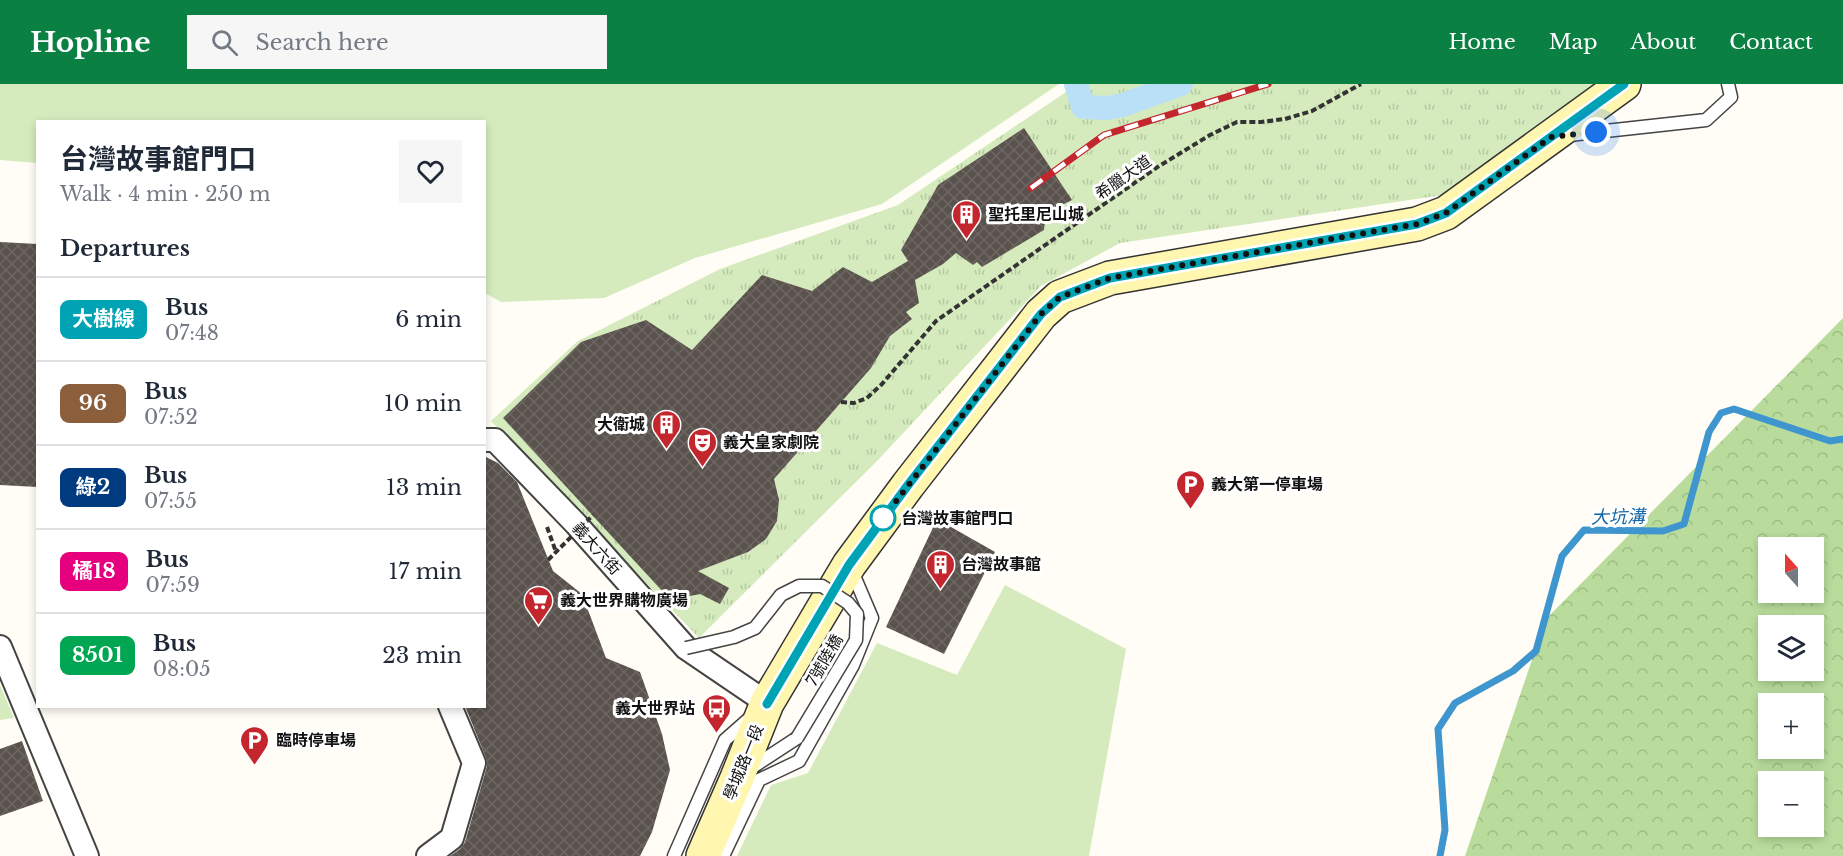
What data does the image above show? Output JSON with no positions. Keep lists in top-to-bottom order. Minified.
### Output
{"streets":{"main road":["學城路一段"],"street":["義大六街"],"lane":["7號陸橋"],"path":["希臘大道"]},"crossings":[["義大六街","7號陸橋"],["義大六街","學城路一段"],["7號陸橋","學城路一段"]],"water":["大坑溝"],"places":{"building":["聖托里尼山城","大衛城","台灣故事館"],"theatre":["義大皇家劇院"],"parking":["義大第一停車場","臨時停車場"],"other":["台灣故事館門口"],"supermarket":["義大世界購物廣場"],"bus stop":["義大世界站"]},"lines":["bus line 大樹線"],"north":"top","page":{"header":"Hopline","search":"Search here","nav":["Home","Map","About","Contact"],"heading":[["台灣故事館門口","Walk · 4 min · 250 m"],"Departures"],"list":[{"mark":"大樹線","name":"Bus","note":"07:48","value":"6 min"},{"mark":"96","name":"Bus","note":"07:52","value":"10 min"},{"mark":"綠2","name":"Bus","note":"07:55","value":"13 min"},{"mark":"橘18","name":"Bus","note":"07:59","value":"17 min"},{"mark":"8501","name":"Bus","note":"08:05","value":"23 min"}],"map_buttons":["+","−"]}}
